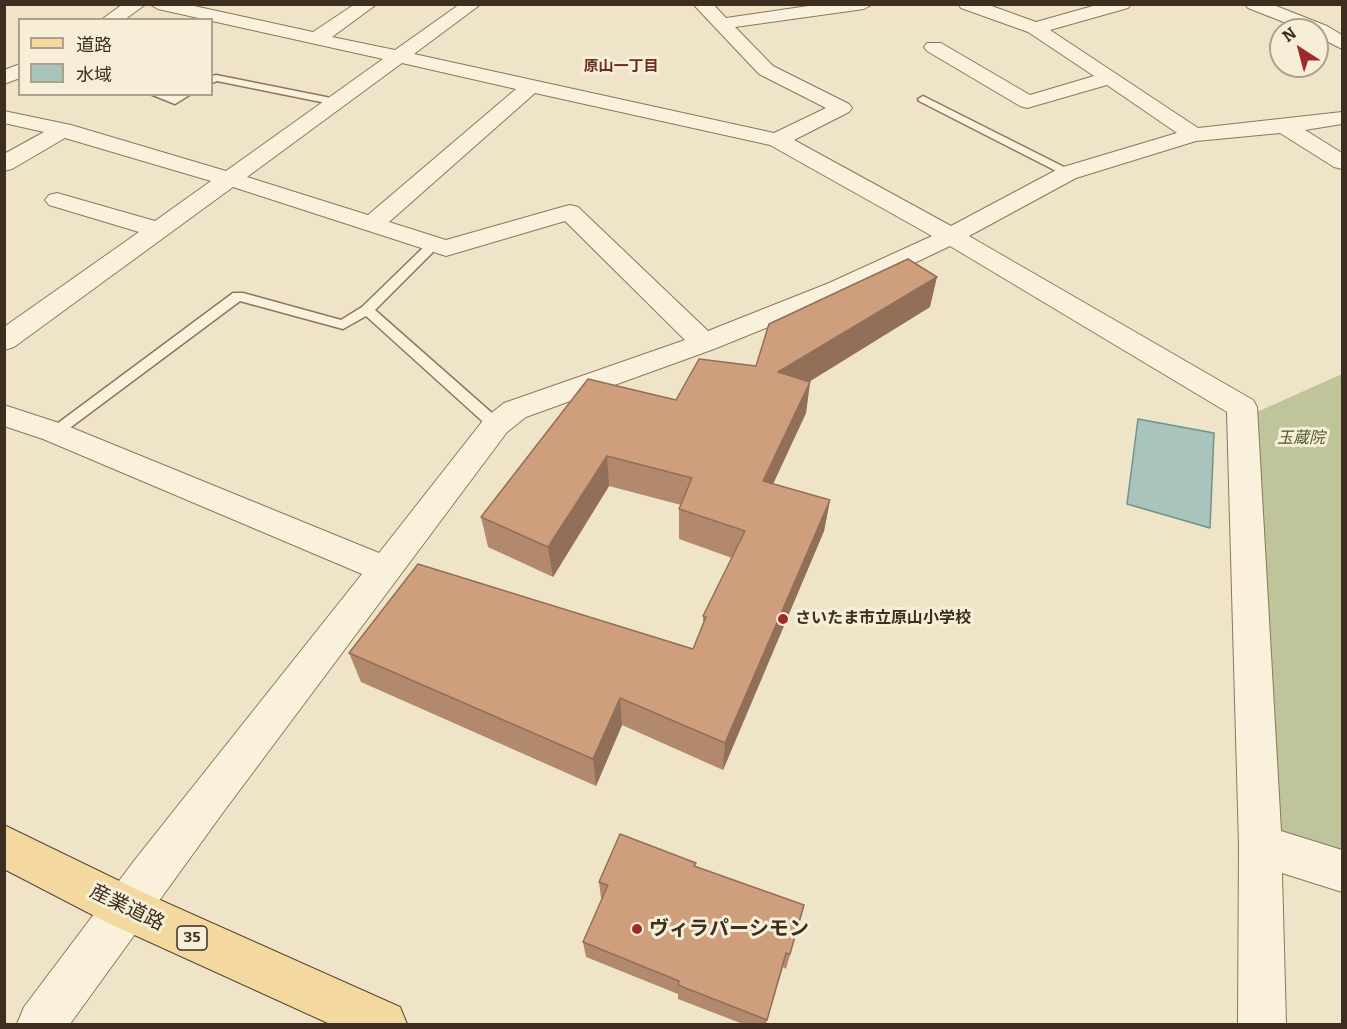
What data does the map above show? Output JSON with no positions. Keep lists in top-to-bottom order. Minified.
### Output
{"streets":{"main road":["産業道路","35"]},"districts":["原山一丁目"],"parks":["玉蔵院"],"places":["さいたま市立原山小学校","ヴィラパーシモン"],"legend":["道路","水域"],"north":"top left"}
